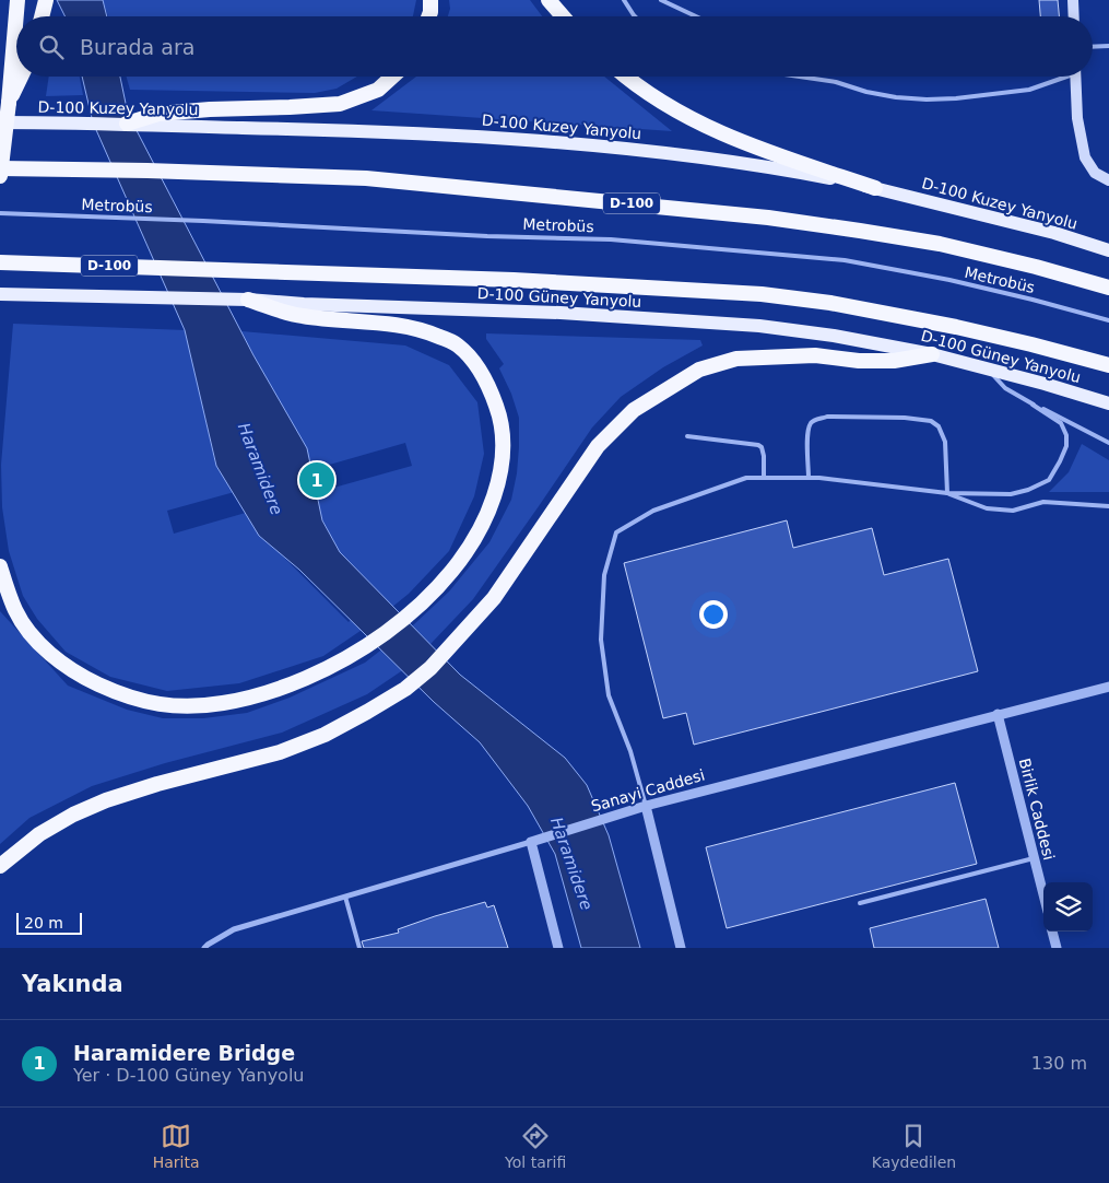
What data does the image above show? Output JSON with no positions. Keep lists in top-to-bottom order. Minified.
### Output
{"streets":{"highway":["D-100"],"main road":["D-100 Kuzey Yanyolu","D-100 Güney Yanyolu"],"street":["Sanayi Caddesi","Birlik Caddesi"],"lane":["Metrobüs"]},"crossings":[["Sanayi Caddesi","Birlik Caddesi"]],"water":["Haramidere"],"scale_bar":"20 m","page":{"search":"Burada ara","pins":"1","scale":"20 m","heading":"Yakında","list":[{"mark":"1","name":"Haramidere Bridge","note":"Yer · D-100 Güney Yanyolu","value":"130 m"}],"nav":["Harita","Yol tarifi","Kaydedilen"]}}
